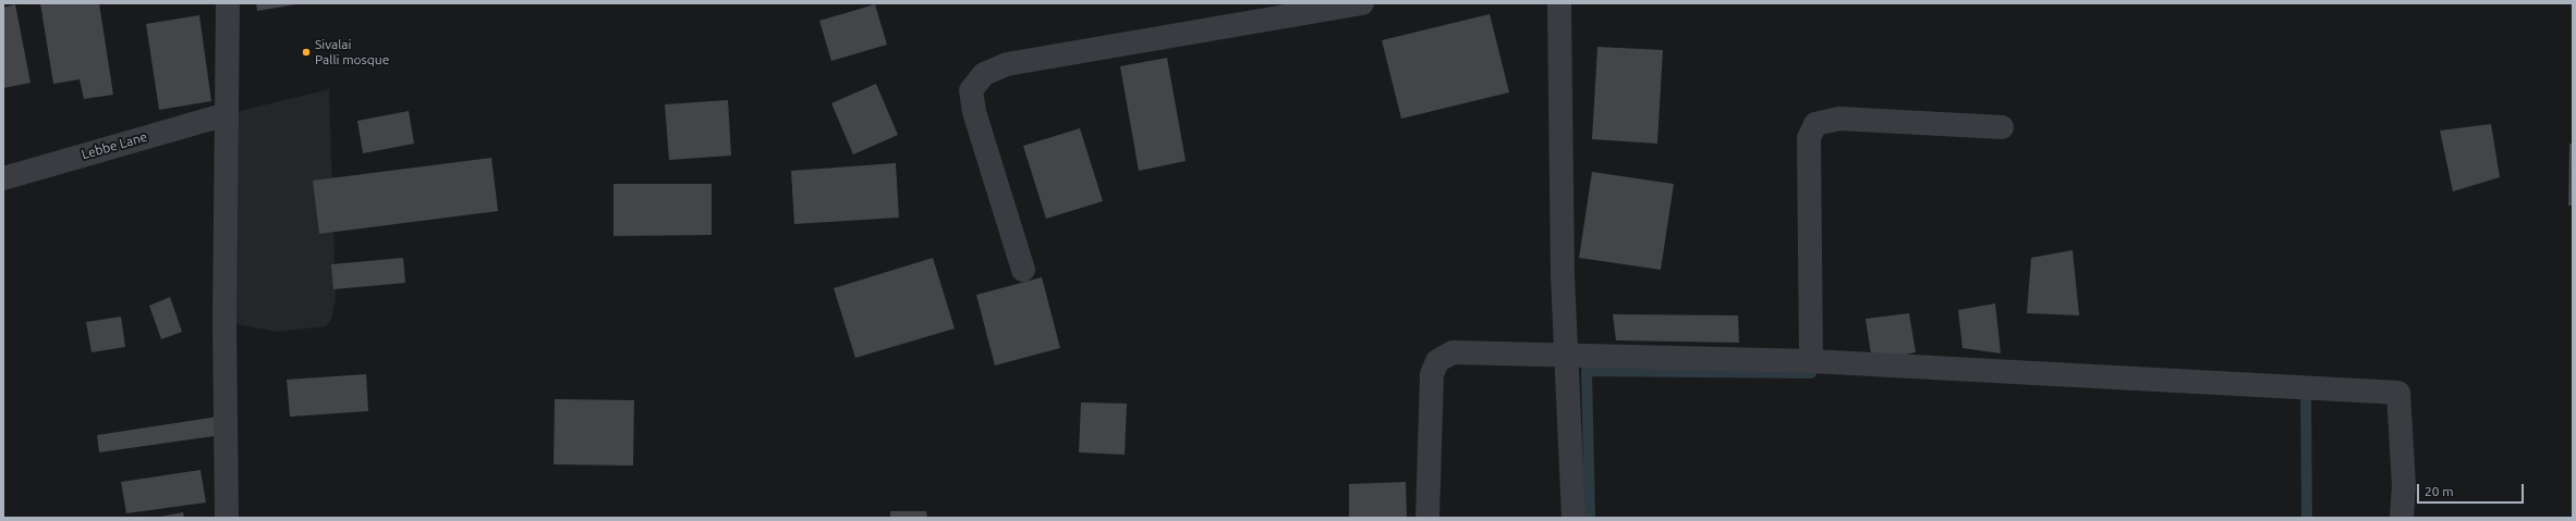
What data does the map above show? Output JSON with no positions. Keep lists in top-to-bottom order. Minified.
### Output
{"streets":{"street":["Lebbe Lane"]},"places":["Sivalai Palli mosque"],"scale_bar":"20 m"}
